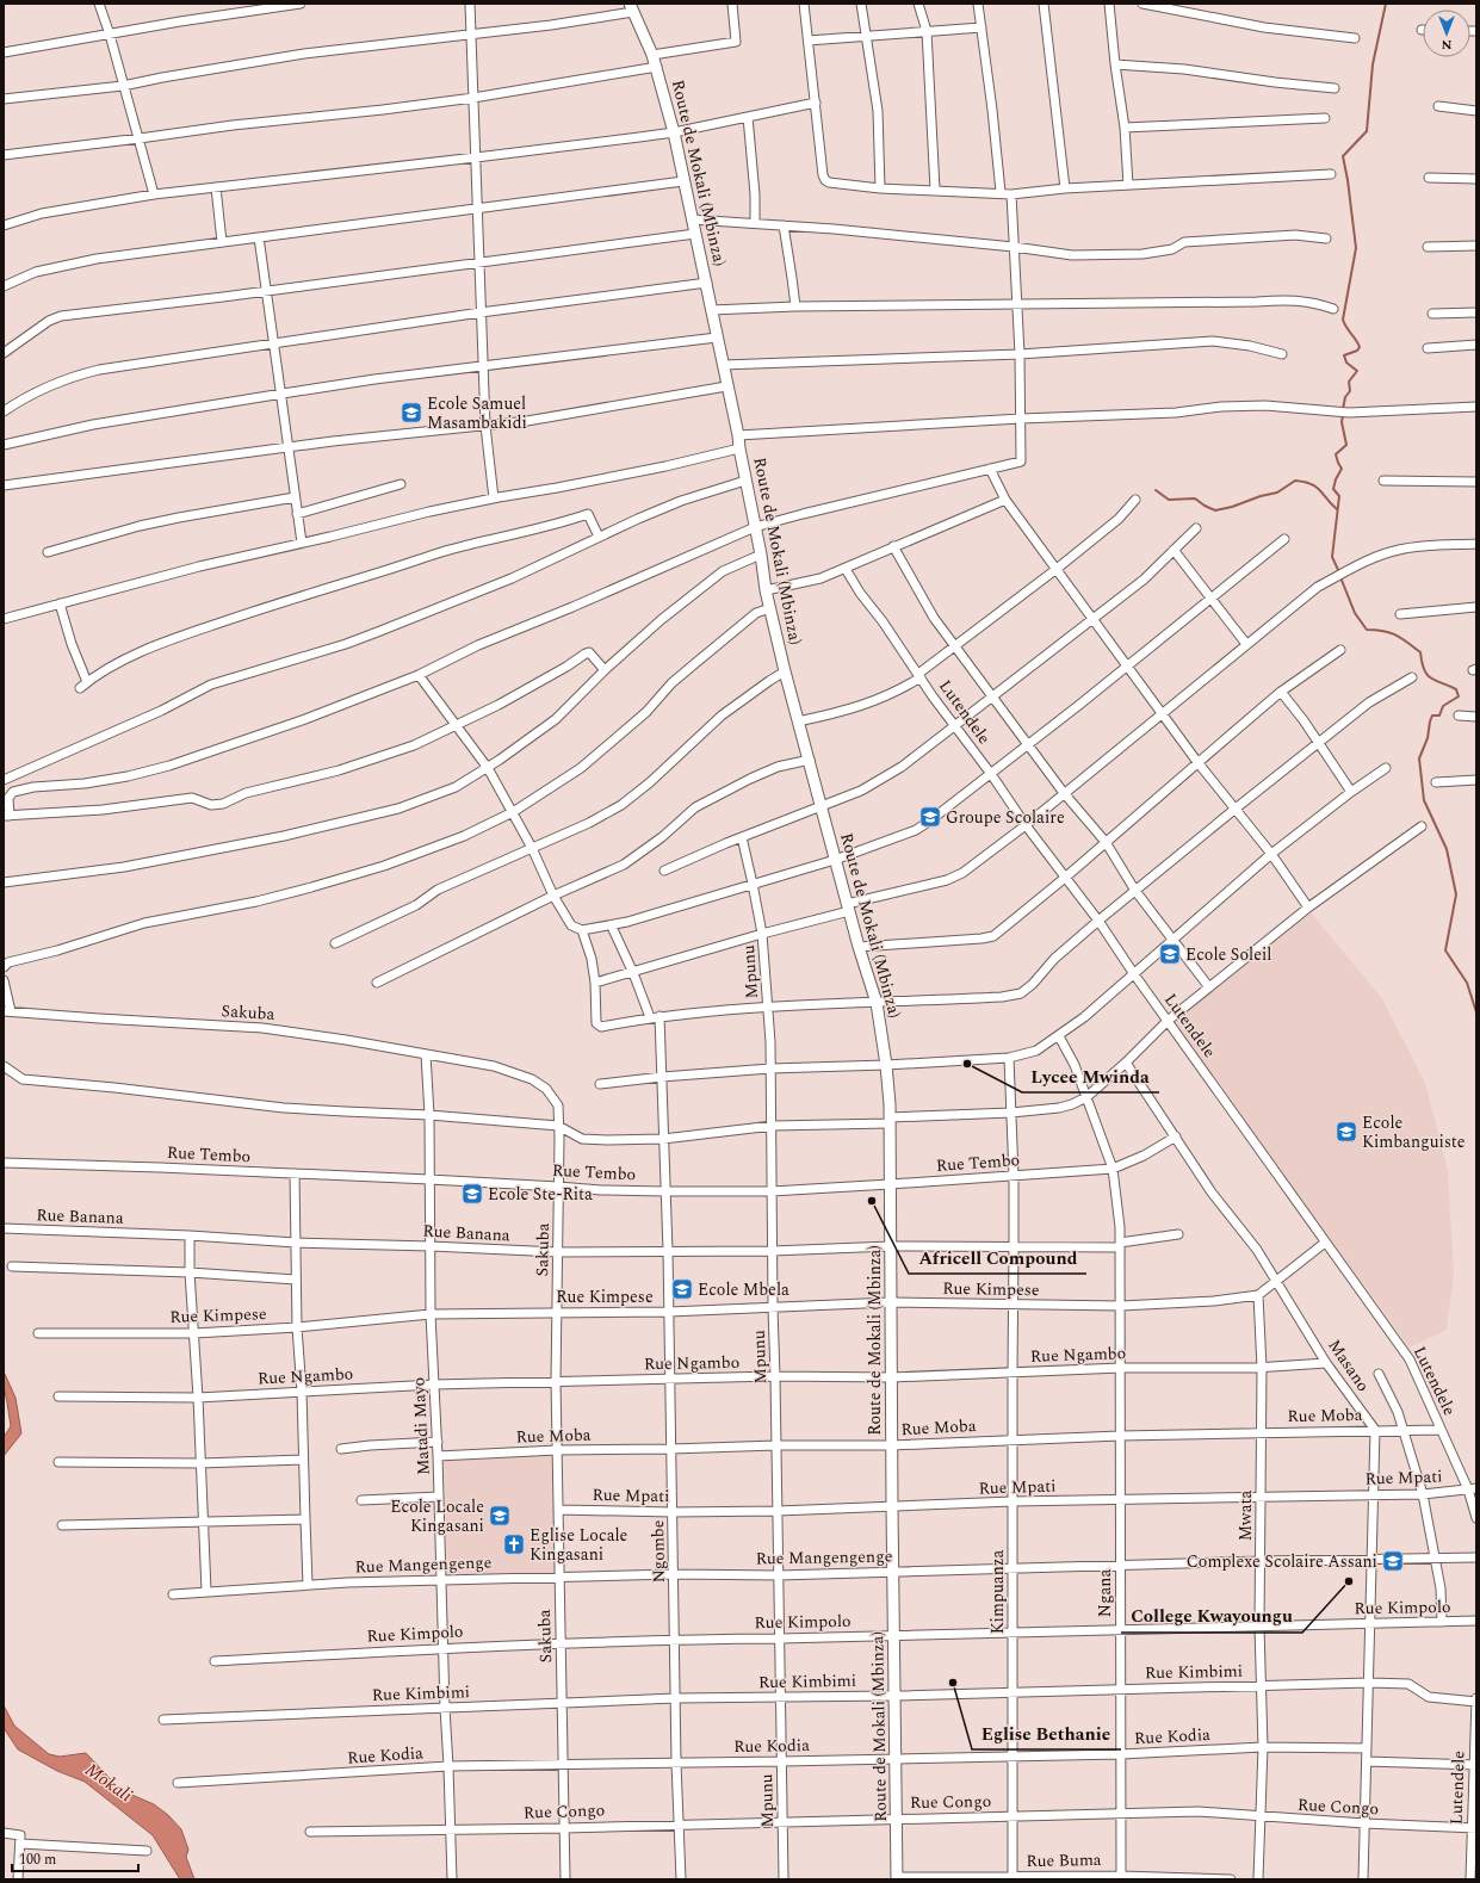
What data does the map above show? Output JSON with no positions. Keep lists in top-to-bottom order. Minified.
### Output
{"streets":{"street":["Route de Mokali (Mbinza)","Lutendele","Mpunu","Sakuba","Rue Tembo","Rue Banana","Rue Kimpese","Rue Ngambo","Masano","Rue Moba","Matadi Mayo","Rue Mpati","Mwata","Ngombe","Rue Mangengenge","Kimpuanza","Ngana","Rue Kimpolo","Rue Kimbimi","Rue Kodia","Rue Congo","Rue Buma"]},"crossings":[["Route de Mokali (Mbinza)","Rue Tembo"],["Route de Mokali (Mbinza)","Rue Banana"],["Route de Mokali (Mbinza)","Rue Kimpese"],["Route de Mokali (Mbinza)","Rue Ngambo"],["Route de Mokali (Mbinza)","Rue Moba"],["Route de Mokali (Mbinza)","Rue Mpati"],["Route de Mokali (Mbinza)","Rue Mangengenge"],["Route de Mokali (Mbinza)","Rue Kimpolo"],["Route de Mokali (Mbinza)","Rue Kimbimi"],["Route de Mokali (Mbinza)","Rue Kodia"],["Route de Mokali (Mbinza)","Rue Congo"],["Route de Mokali (Mbinza)","Rue Buma"],["Lutendele","Rue Kimpese"],["Lutendele","Rue Moba"],["Lutendele","Rue Mpati"],["Lutendele","Rue Kimbimi"],["Lutendele","Rue Congo"],["Mpunu","Rue Tembo"],["Mpunu","Rue Banana"],["Mpunu","Rue Kimpese"],["Mpunu","Rue Ngambo"],["Mpunu","Rue Moba"],["Mpunu","Rue Mpati"],["Mpunu","Rue Mangengenge"],["Mpunu","Rue Kimpolo"],["Mpunu","Rue Kimbimi"],["Mpunu","Rue Kodia"],["Mpunu","Rue Congo"],["Sakuba","Rue Tembo"],["Sakuba","Rue Banana"],["Sakuba","Rue Kimpese"],["Sakuba","Rue Ngambo"],["Sakuba","Rue Moba"],["Sakuba","Matadi Mayo"],["Sakuba","Rue Mpati"],["Sakuba","Rue Mangengenge"],["Sakuba","Rue Kimpolo"],["Sakuba","Rue Kimbimi"],["Sakuba","Rue Kodia"],["Sakuba","Rue Congo"],["Rue Tembo","Masano"],["Rue Tembo","Matadi Mayo"],["Rue Tembo","Ngombe"],["Rue Tembo","Kimpuanza"],["Rue Tembo","Ngana"],["Rue Banana","Matadi Mayo"],["Rue Banana","Ngombe"],["Rue Banana","Kimpuanza"],["Rue Banana","Ngana"],["Rue Kimpese","Masano"],["Rue Kimpese","Matadi Mayo"],["Rue Kimpese","Mwata"],["Rue Kimpese","Ngombe"],["Rue Kimpese","Kimpuanza"],["Rue Kimpese","Ngana"],["Rue Ngambo","Masano"],["Rue Ngambo","Matadi Mayo"],["Rue Ngambo","Mwata"],["Rue Ngambo","Ngombe"],["Rue Ngambo","Kimpuanza"],["Rue Ngambo","Ngana"],["Masano","Rue Moba"],["Rue Moba","Matadi Mayo"],["Rue Moba","Mwata"],["Rue Moba","Ngombe"],["Rue Moba","Kimpuanza"],["Rue Moba","Ngana"],["Matadi Mayo","Rue Mangengenge"],["Matadi Mayo","Rue Kimpolo"],["Matadi Mayo","Rue Kimbimi"],["Matadi Mayo","Rue Kodia"],["Matadi Mayo","Rue Congo"],["Rue Mpati","Mwata"],["Rue Mpati","Ngombe"],["Rue Mpati","Kimpuanza"],["Rue Mpati","Ngana"],["Mwata","Rue Mangengenge"],["Mwata","Rue Kimpolo"],["Mwata","Rue Kimbimi"],["Mwata","Rue Kodia"],["Mwata","Rue Congo"],["Ngombe","Rue Mangengenge"],["Ngombe","Rue Kimpolo"],["Ngombe","Rue Kimbimi"],["Ngombe","Rue Kodia"],["Ngombe","Rue Congo"],["Rue Mangengenge","Kimpuanza"],["Rue Mangengenge","Ngana"],["Kimpuanza","Rue Kimpolo"],["Kimpuanza","Rue Kimbimi"],["Kimpuanza","Rue Kodia"],["Kimpuanza","Rue Congo"],["Kimpuanza","Rue Buma"],["Ngana","Rue Kimpolo"],["Ngana","Rue Kimbimi"],["Ngana","Rue Kodia"],["Ngana","Rue Congo"],["Ngana","Rue Buma"]],"water":["Mokali"],"places":{"school or university":["Ecole Samuel Masambakidi","Groupe Scolaire","Ecole Soleil","Ecole Kimbanguiste","Ecole Ste-Rita","Ecole Mbela","Ecole Locale Kingasani","Complexe Scolaire Assani"],"other":["Lycee Mwinda","Africell Compound","College Kwayoungu","Eglise Bethanie"],"church":["Eglise Locale Kingasani"]},"scale_bar":"100 m","north":"bottom"}
